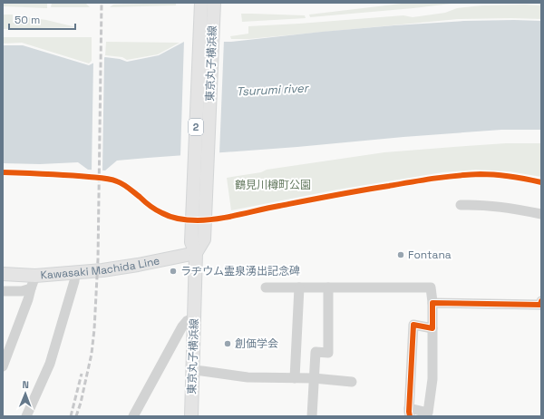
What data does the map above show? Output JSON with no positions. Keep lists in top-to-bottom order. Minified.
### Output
{"streets":{"main road":["東京丸子横浜線","2","Kawasaki Machida Line"]},"crossings":[["東京丸子横浜線","Kawasaki Machida Line"]],"water":["Tsurumi river"],"parks":["鶴見川樽町公園"],"places":["Fontana","ラヂウム霊泉湧出記念碑","創価学会"],"scale_bar":"50 m","north":"top"}
